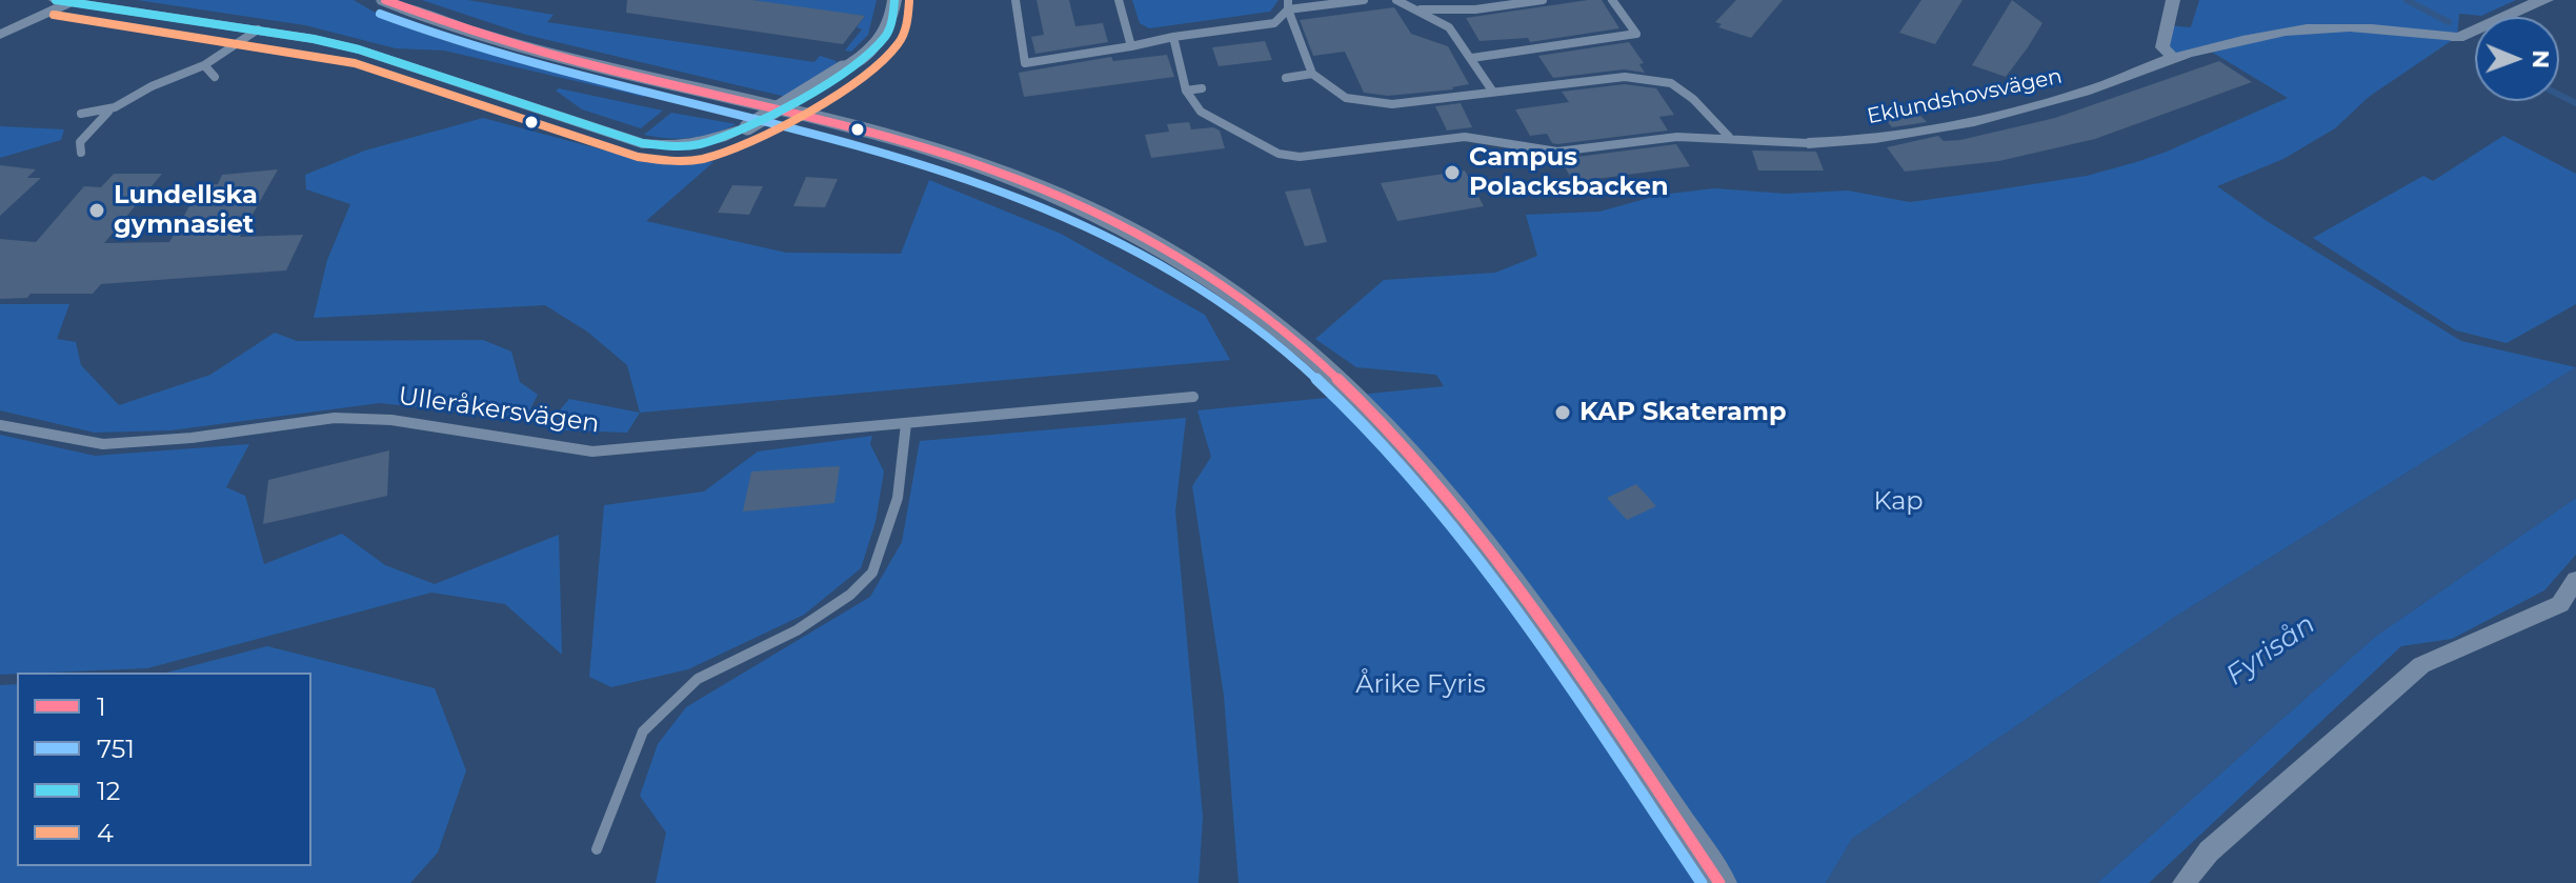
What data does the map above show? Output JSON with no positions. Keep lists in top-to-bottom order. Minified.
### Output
{"streets":{"street":["Eklundshovsvägen"],"lane":["Ulleråkersvägen"]},"water":["Fyrisån"],"parks":["Kap","Årike Fyris"],"places":["Campus Polacksbacken","Lundellska gymnasiet","KAP Skateramp"],"lines":["transit line 1","transit line 12","transit line 4","transit line 751"],"legend":["1","751","12","4"],"north":"right"}
